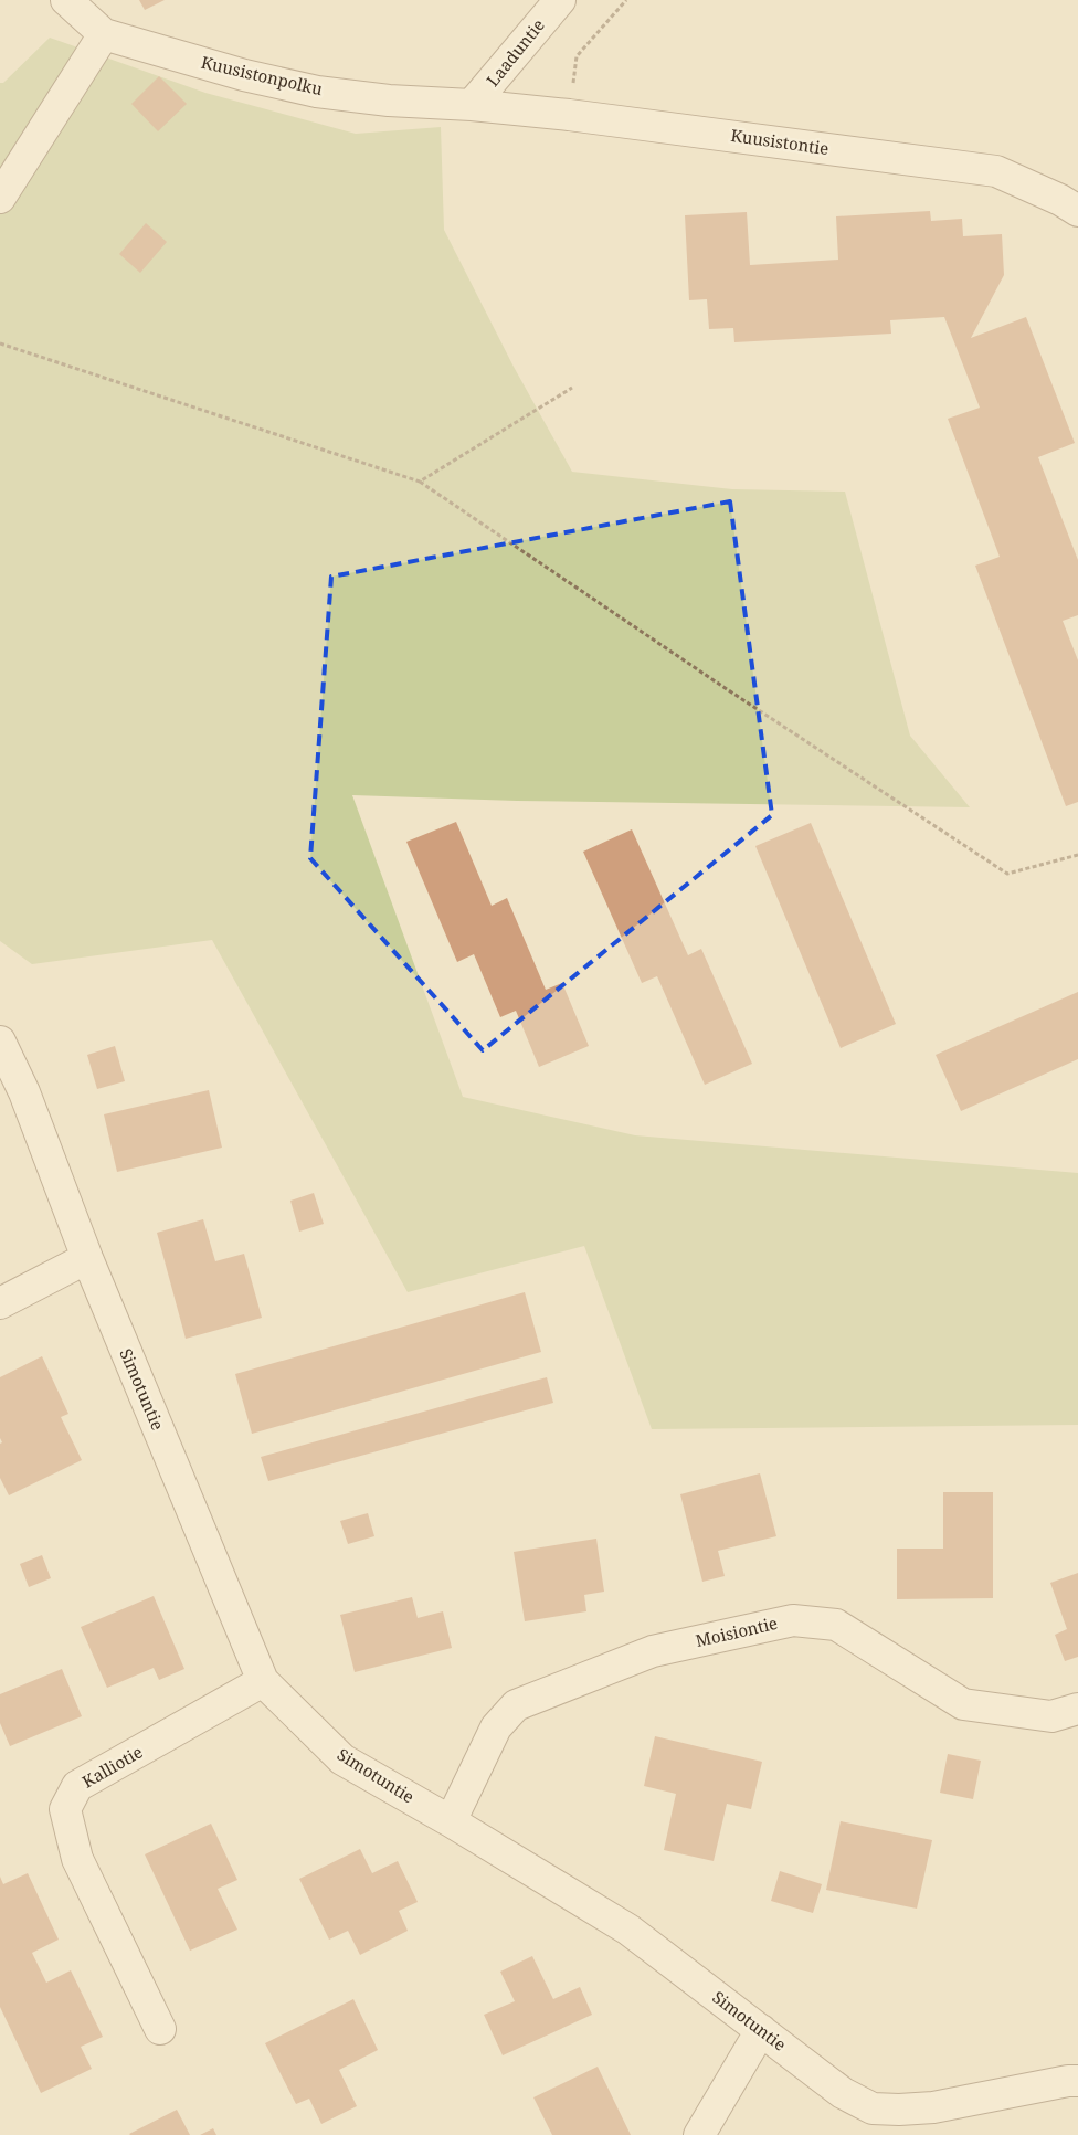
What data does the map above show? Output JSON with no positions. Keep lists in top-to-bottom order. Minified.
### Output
{"streets":{"street":["Laaduntie","Kuusistonpolku","Kuusistontie","Simotuntie","Moisiontie","Kalliotie"]},"crossings":[["Laaduntie","Kuusistonpolku"],["Laaduntie","Kuusistontie"],["Kuusistonpolku","Kuusistontie"],["Simotuntie","Moisiontie"],["Simotuntie","Kalliotie"]]}
